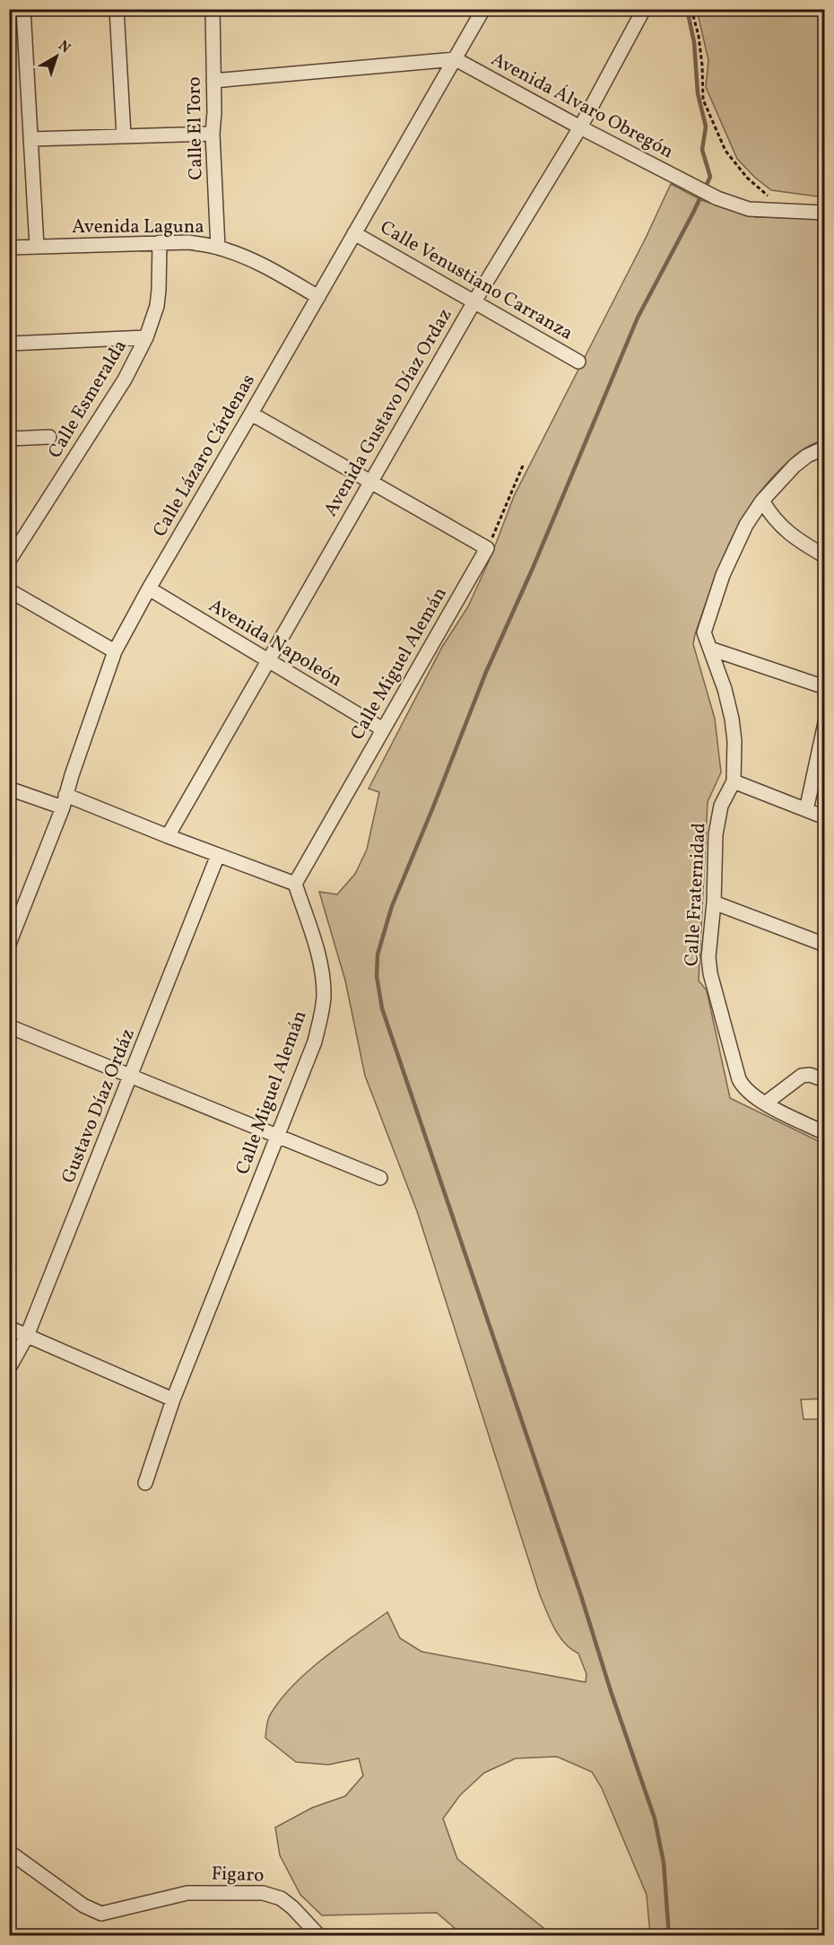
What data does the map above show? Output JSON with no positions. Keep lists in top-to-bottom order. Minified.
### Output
{"streets":{"street":["Avenida Álvaro Obregón","Calle El Toro","Avenida Laguna","Calle Venustiano Carranza","Calle Esmeralda","Avenida Gustavo Díaz Ordaz","Calle Lázaro Cárdenas","Avenida Napoleón","Calle Miguel Alemán","Calle Fraternidad","Gustavo Díaz Ordáz","Figaro"]},"crossings":[["Avenida Álvaro Obregón","Avenida Gustavo Díaz Ordaz"],["Avenida Álvaro Obregón","Calle Lázaro Cárdenas"],["Calle El Toro","Avenida Laguna"],["Avenida Laguna","Calle Esmeralda"],["Avenida Laguna","Calle Lázaro Cárdenas"],["Calle Venustiano Carranza","Avenida Gustavo Díaz Ordaz"],["Calle Venustiano Carranza","Calle Lázaro Cárdenas"],["Avenida Gustavo Díaz Ordaz","Avenida Napoleón"],["Calle Lázaro Cárdenas","Avenida Napoleón"],["Avenida Napoleón","Calle Miguel Alemán"]],"north":"top right"}
